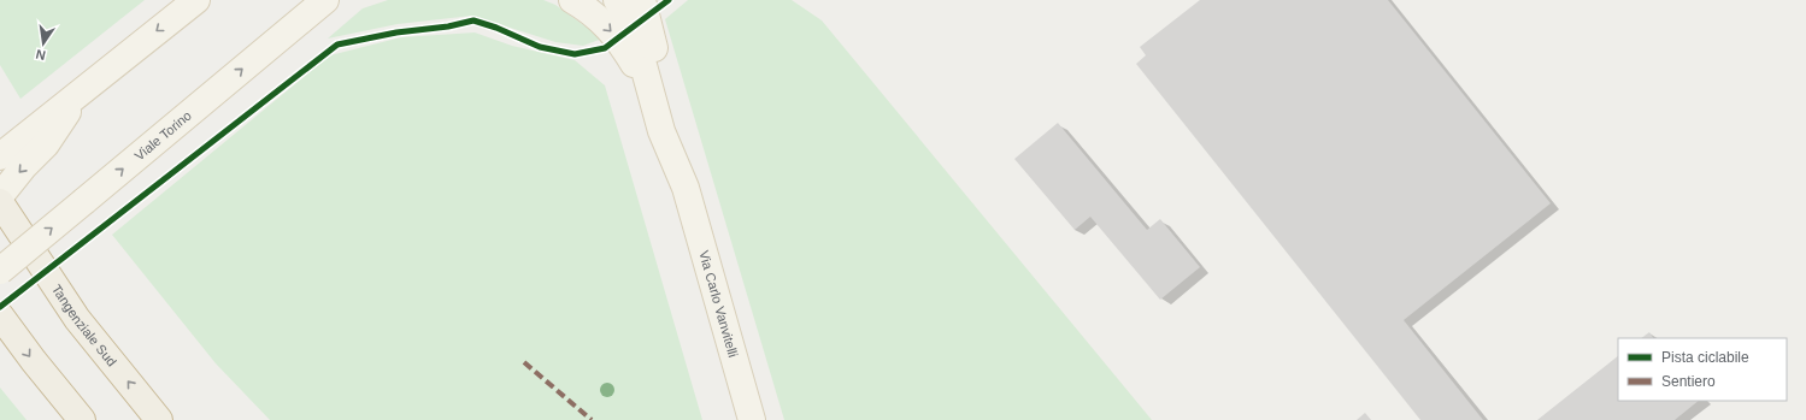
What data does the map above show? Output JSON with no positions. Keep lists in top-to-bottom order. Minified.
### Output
{"streets":{"highway":["Tangenziale Sud"],"main road":["Viale Torino","Via Carlo Vanvitelli"]},"legend":["Pista ciclabile","Sentiero"],"north":"bottom"}
